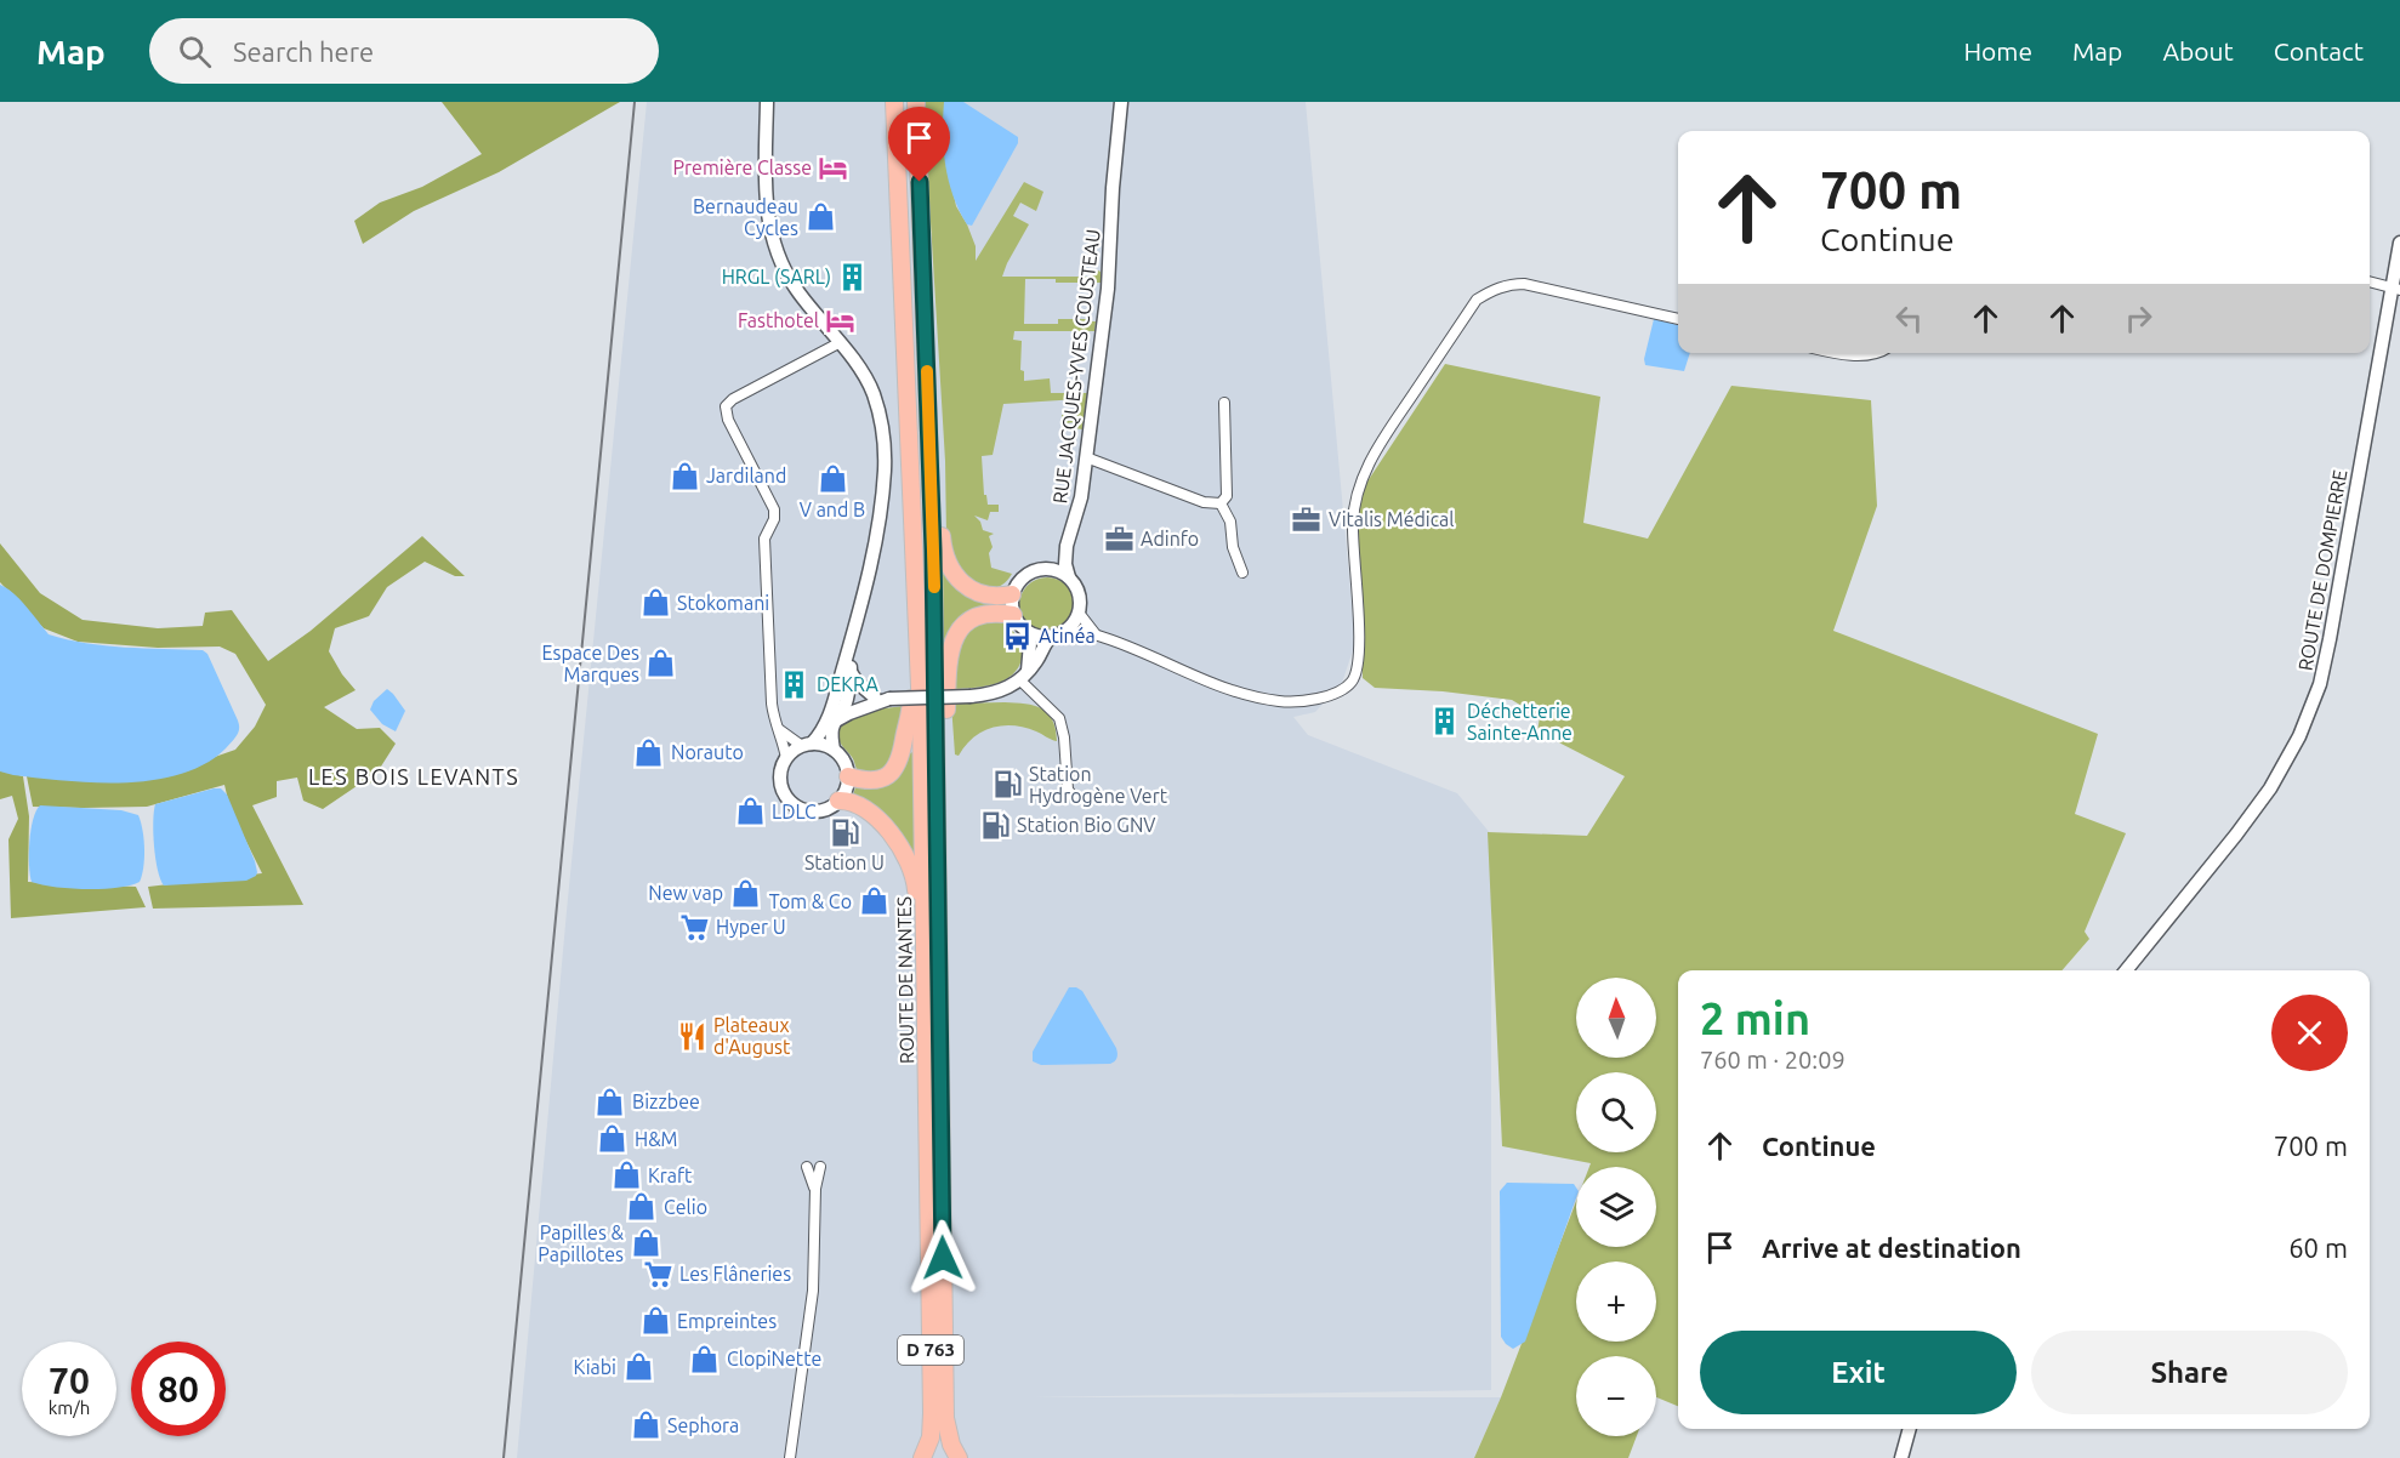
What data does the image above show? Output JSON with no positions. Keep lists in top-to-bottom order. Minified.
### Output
{"streets":{"highway":["ROUTE DE NANTES","D 763"],"street":["RUE JACQUES-YVES COUSTEAU","ROUTE DE DOMPIERRE"]},"districts":["LES BOIS LEVANTS"],"places":{"hotel":["Première Classe","Fasthotel"],"shop":["Bernaudeau Cycles","Jardiland","V and B","Stokomani","Espace Des Marques","Norauto","LDLC","New vap","Tom & Co","Bizzbee","H&M","Kraft","Celio","Papilles & Papillotes","Empreintes","ClopiNette","Kiabi","Sephora"],"building":["HRGL (SARL)","DEKRA","Déchetterie Sainte-Anne"],"office":["Vitalis Médical","Adinfo"],"bus stop":["Atinéa"],"fuel station":["Station Hydrogène Vert","Station Bio GNV","Station U"],"supermarket":["Hyper U","Les Flâneries"],"restaurant":["Plateaux d'August"]},"north":"top","page":{"header":"Map","search":"Search here","nav":["Home","Map","About","Contact"],"turn":["700 m","Continue"],"heading":["2 min","760 m · 20:09"],"map_buttons":["+","−"],"list":[{"name":"Continue","value":"700 m"},{"name":"Arrive at destination","value":"60 m"}],"buttons":["Exit","Share"],"speed":"70 km/h","limit":"80"}}
